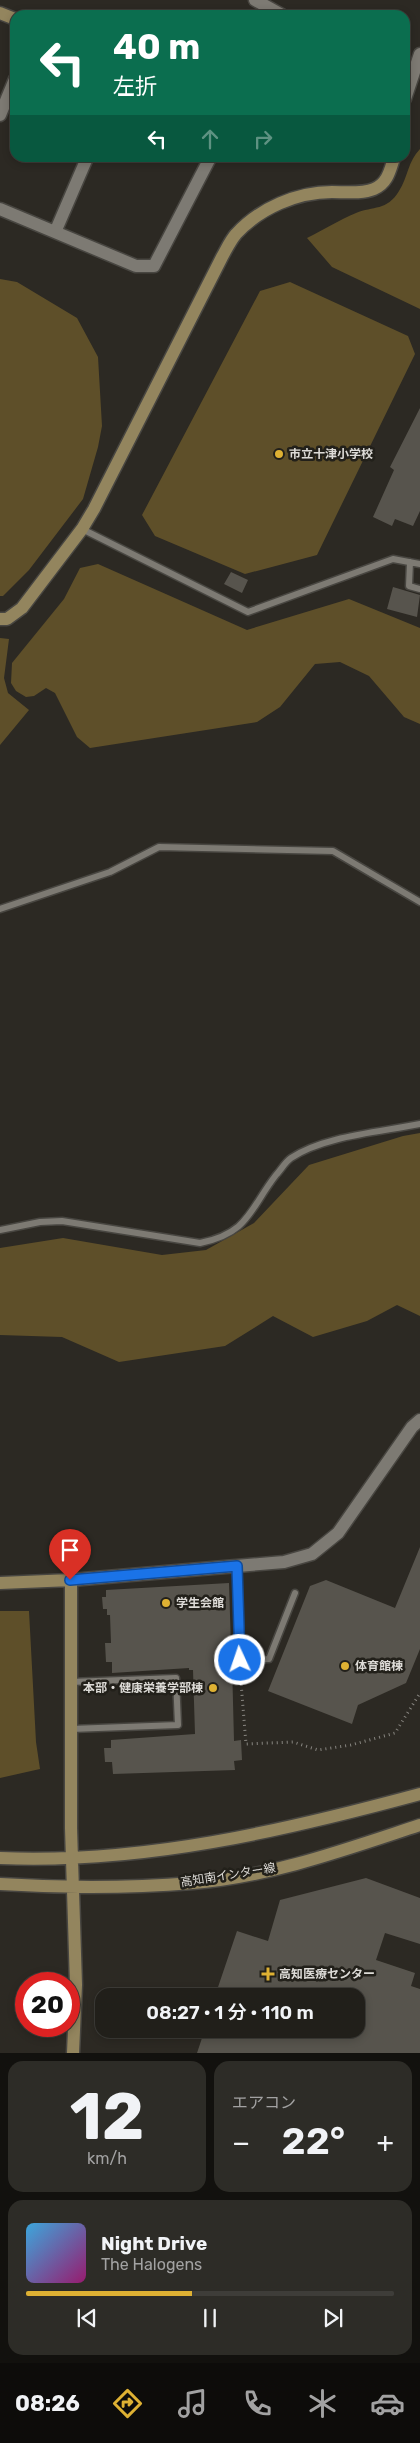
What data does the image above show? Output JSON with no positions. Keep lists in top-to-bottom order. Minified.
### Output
{"streets":{"street":["高知南インター線"]},"places":{"other":["市立十津小学校","学生会館","体育館棟","本部・健康栄養学部棟"],"health":["高知医療センター"]},"page":{"turn":["40 m","左折"],"limit":"20","trip":"08:27 · 1 分 · 110 m","tile":[["12","km/h"],"エアコン"],"heat":["−","22°","+"],"song":["Night Drive","The Halogens"],"tabs":"08:26"}}
